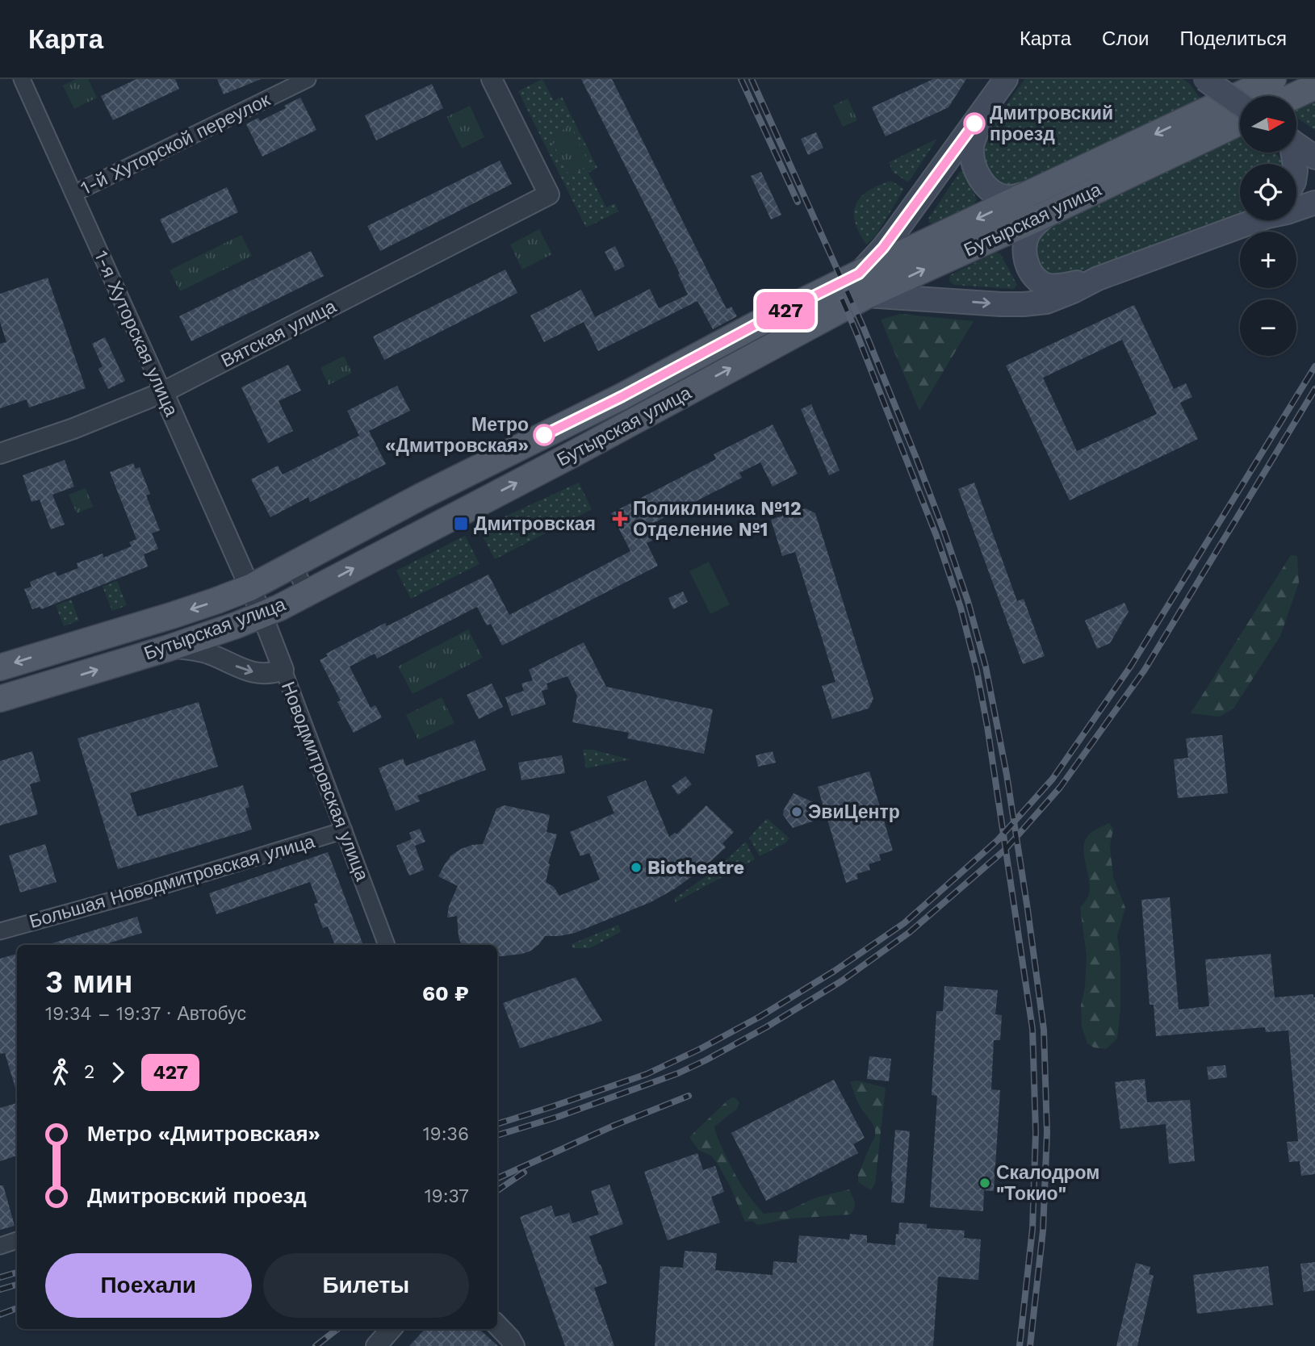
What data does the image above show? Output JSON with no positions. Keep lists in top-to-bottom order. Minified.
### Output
{"streets":{"main road":["Бутырская улица"],"street":["1-й Хуторской переулок","1-я Хуторская улица","Вятская улица","Новодмитровская улица","Большая Новодмитровская улица"]},"crossings":[["1-й Хуторской переулок","1-я Хуторская улица"],["Бутырская улица","1-я Хуторская улица"],["Бутырская улица","Новодмитровская улица"],["1-я Хуторская улица","Вятская улица"],["1-я Хуторская улица","Новодмитровская улица"],["Новодмитровская улица","Большая Новодмитровская улица"]],"places":{"other":["Дмитровский проезд","Метро «Дмитровская»","ЭвиЦентр","Biotheatre","Скалодром \"Токио\""],"health":["Поликлиника №12 Отделение №1"],"transit":["Дмитровская"]},"lines":["bus line 427"],"north":"right","page":{"header":"Карта","nav":["Карта","Слои","Поделиться"],"on_map":"427","map_buttons":["+","−"],"heading":["3 мин","19:34 – 19:37 · Автобус","60 ₽"],"legs":["2","427"],"list":[{"name":"Метро «Дмитровская»","value":"19:36"},{"name":"Дмитровский проезд","value":"19:37"}],"buttons":["Поехали","Билеты"]}}
